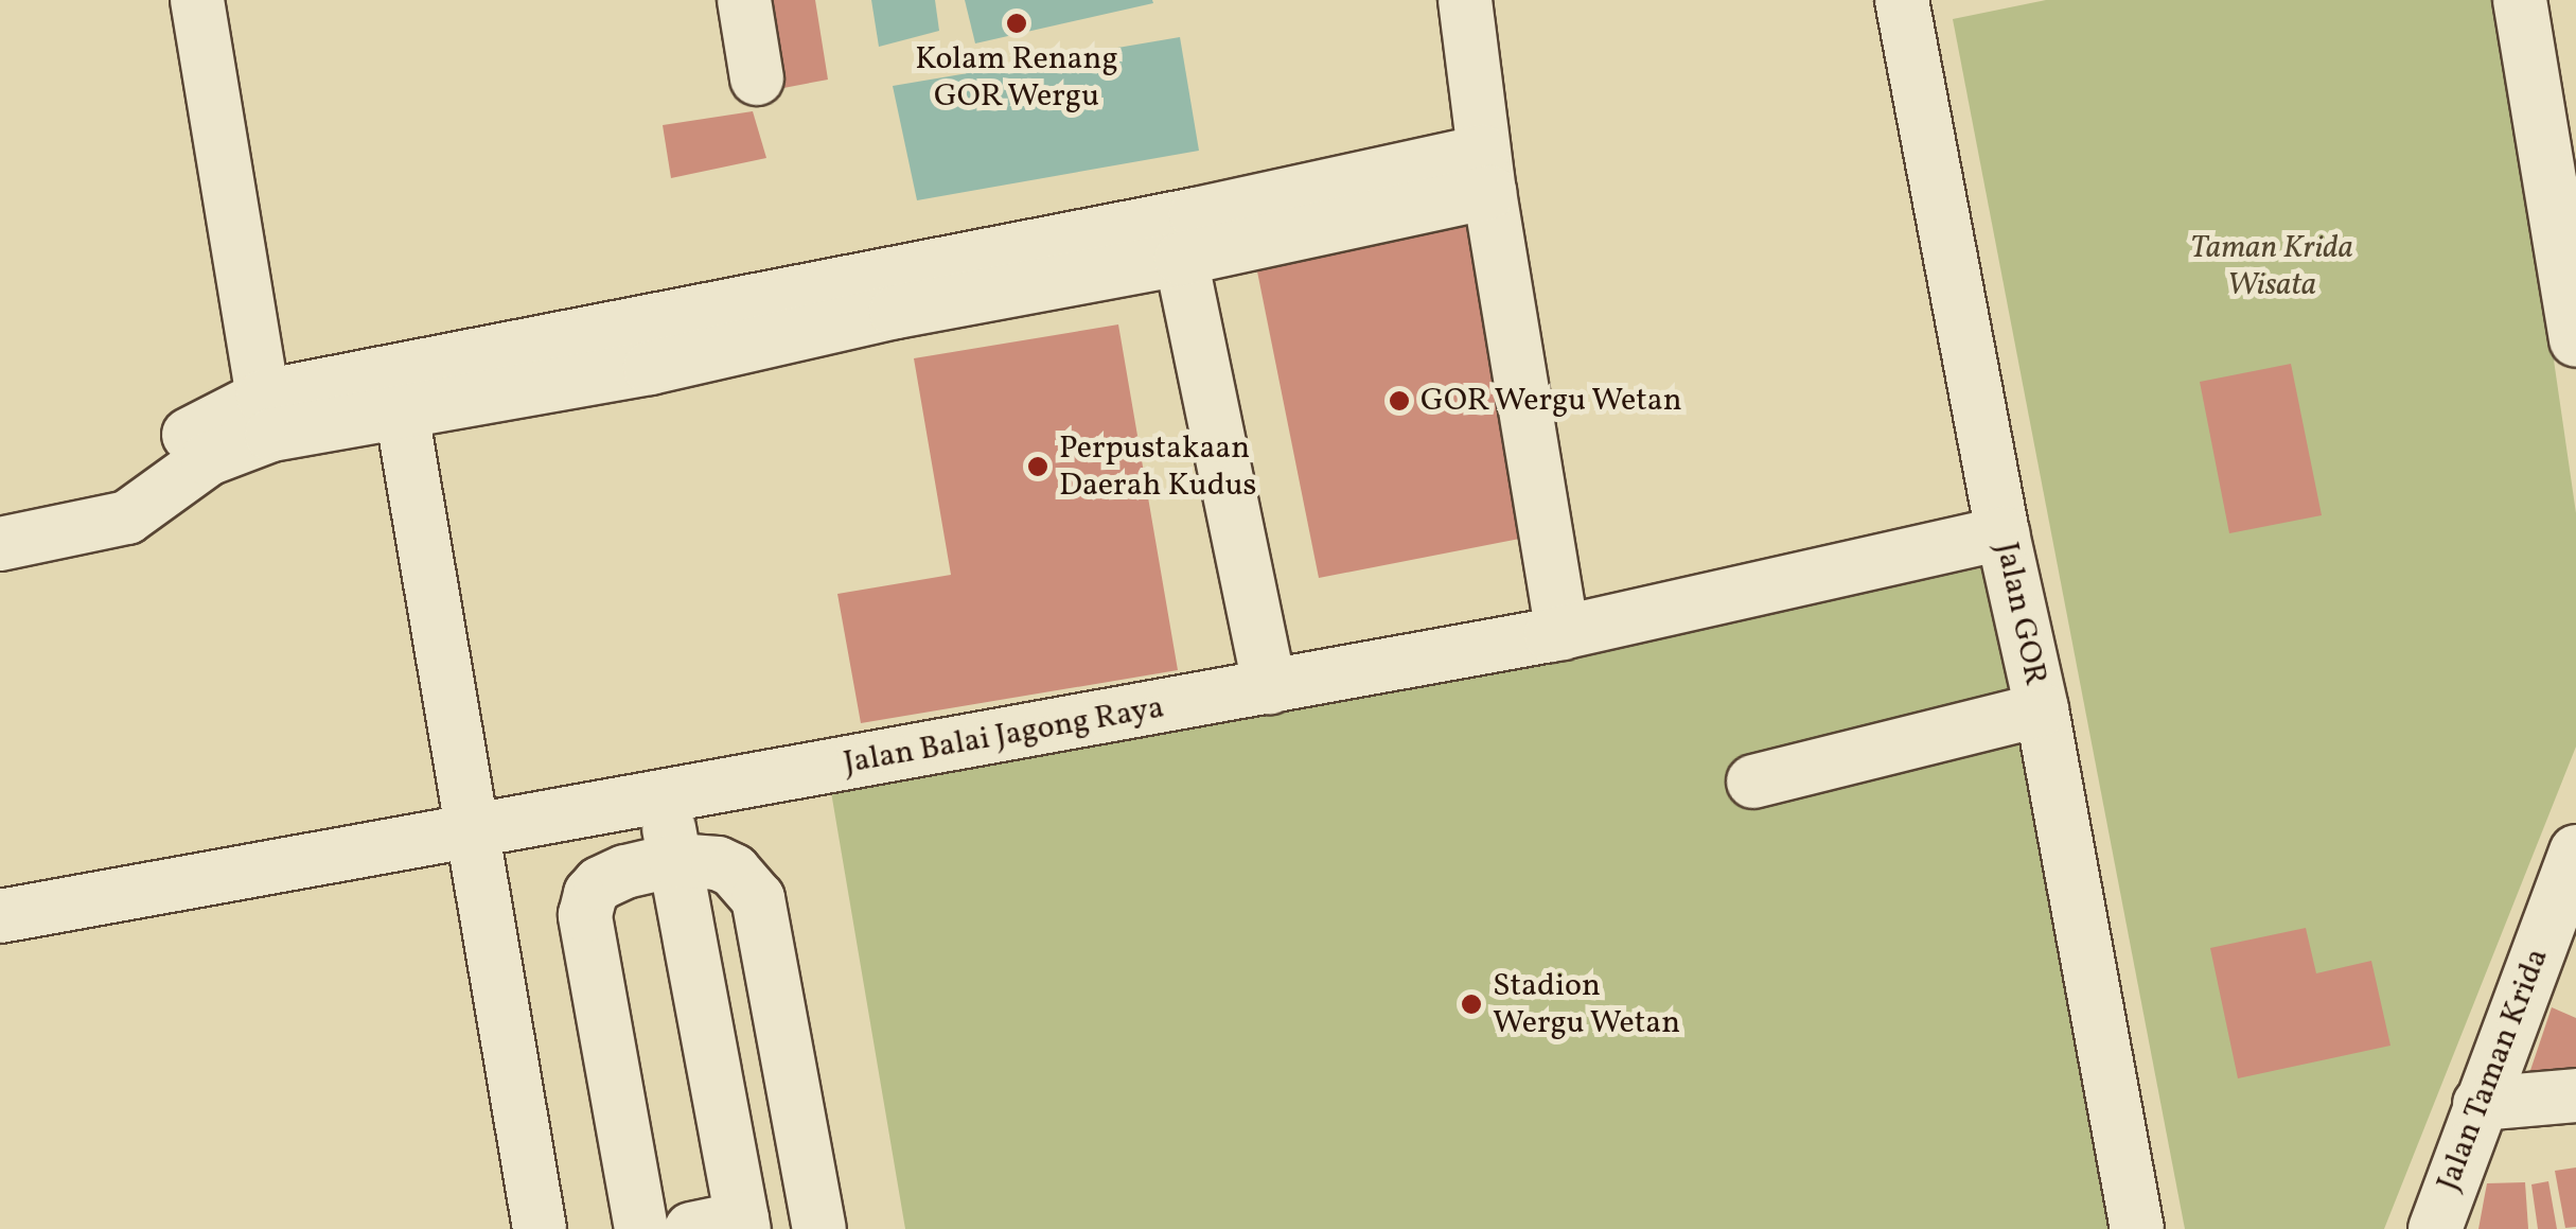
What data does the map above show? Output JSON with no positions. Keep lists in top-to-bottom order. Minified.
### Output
{"streets":{"street":["Jalan GOR","Jalan Balai Jagong Raya","Jalan Taman Krida"]},"crossings":[["Jalan GOR","Jalan Balai Jagong Raya"]],"parks":["Taman Krida Wisata"],"places":["Kolam Renang GOR Wergu","GOR Wergu Wetan","Perpustakaan Daerah Kudus","Stadion Wergu Wetan"]}
